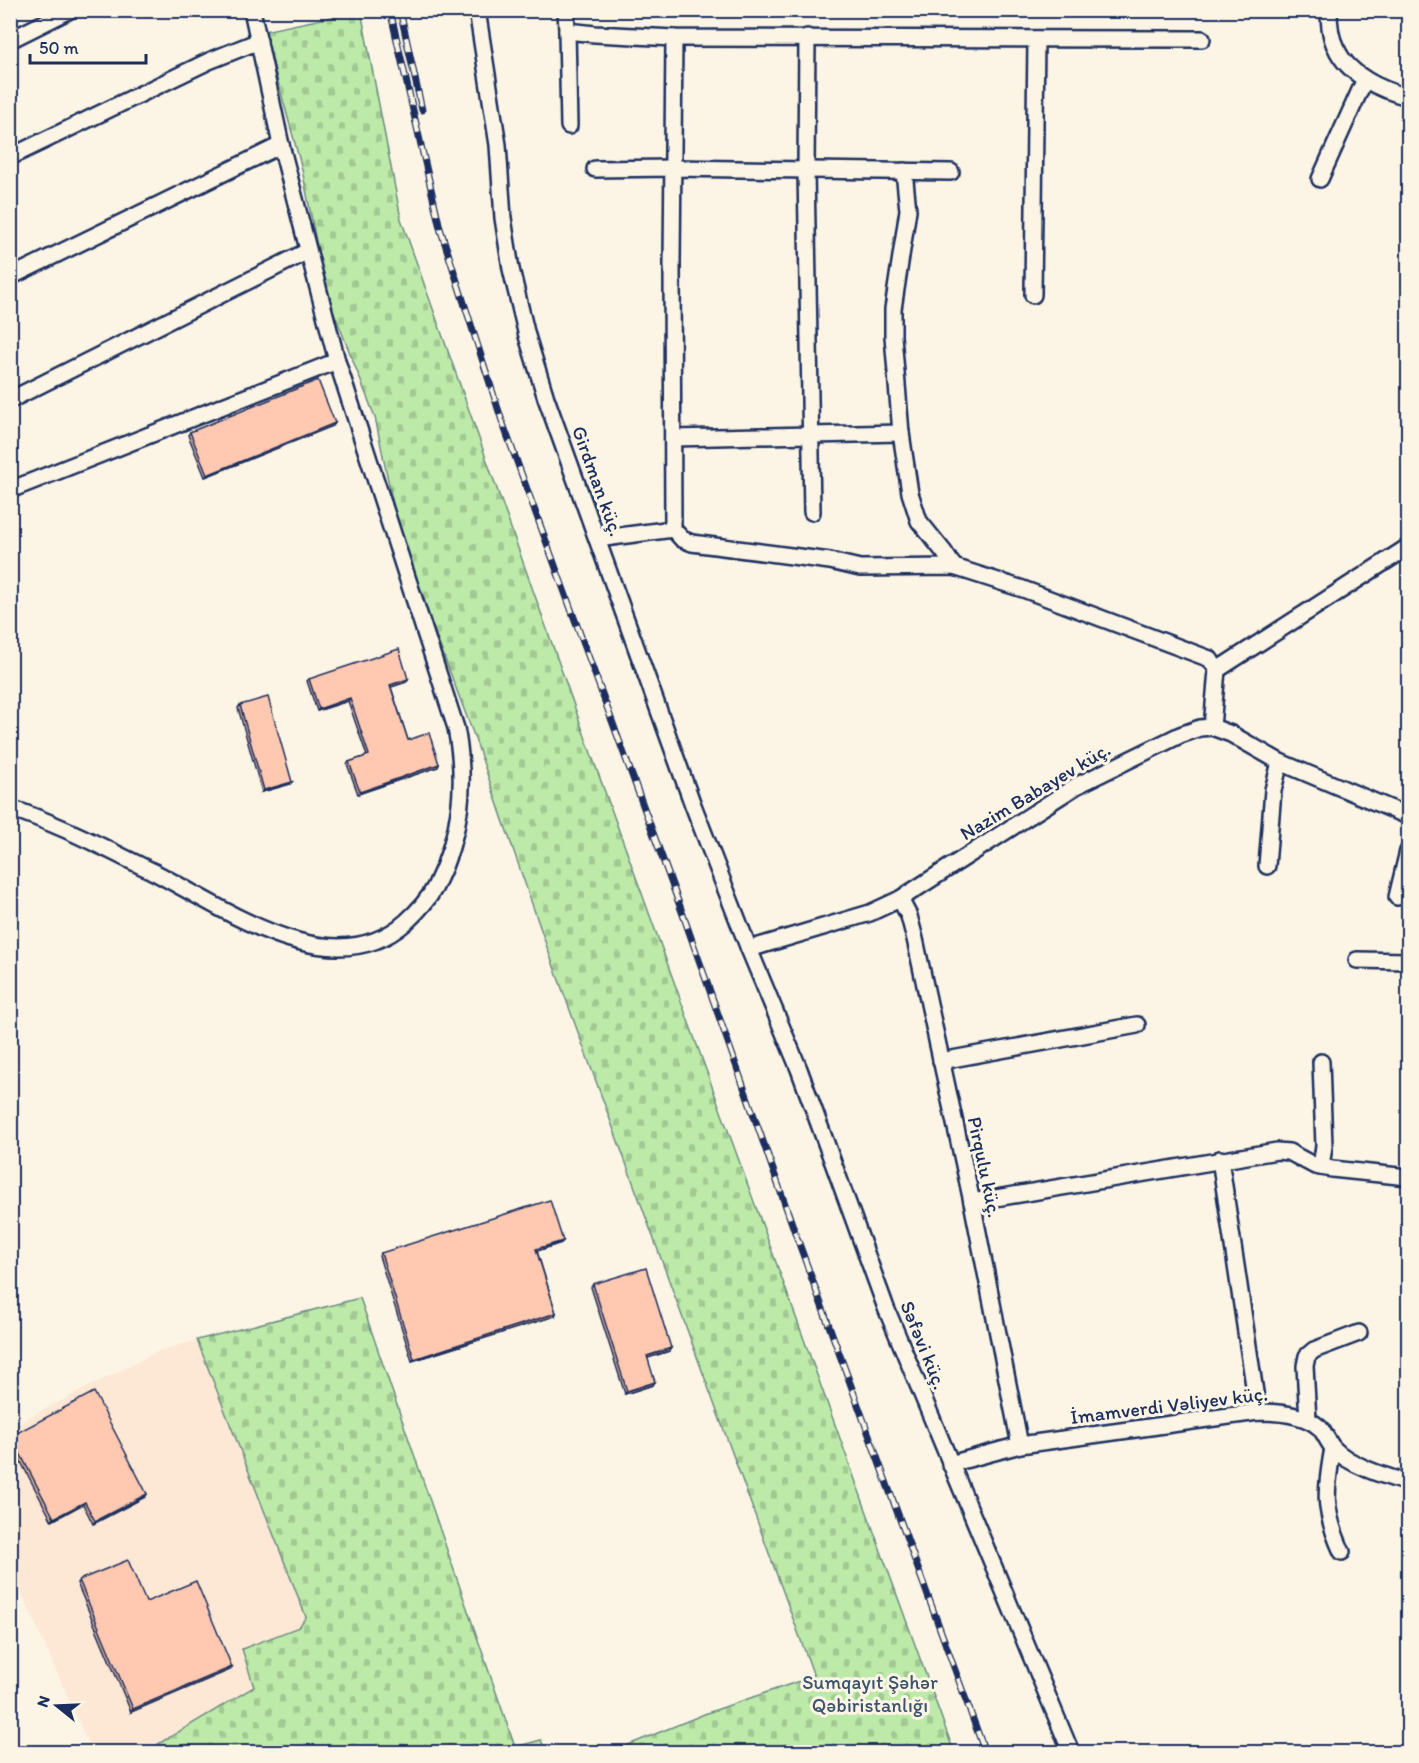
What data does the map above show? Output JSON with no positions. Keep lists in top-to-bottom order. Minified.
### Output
{"streets":{"street":["Girdman küç.","Nazim Babayev küç.","Pirqulu küç.","Səfəvi küç.","İmamverdi Vəliyev küç."]},"crossings":[["Girdman küç.","Nazim Babayev küç."],["Girdman küç.","Səfəvi küç."],["Nazim Babayev küç.","Pirqulu küç."],["Nazim Babayev küç.","Səfəvi küç."],["Pirqulu küç.","İmamverdi Vəliyev küç."],["Səfəvi küç.","İmamverdi Vəliyev küç."]],"parks":["Sumqayıt Şəhər Qəbiristanlığı"],"scale_bar":"50 m","north":"left"}
